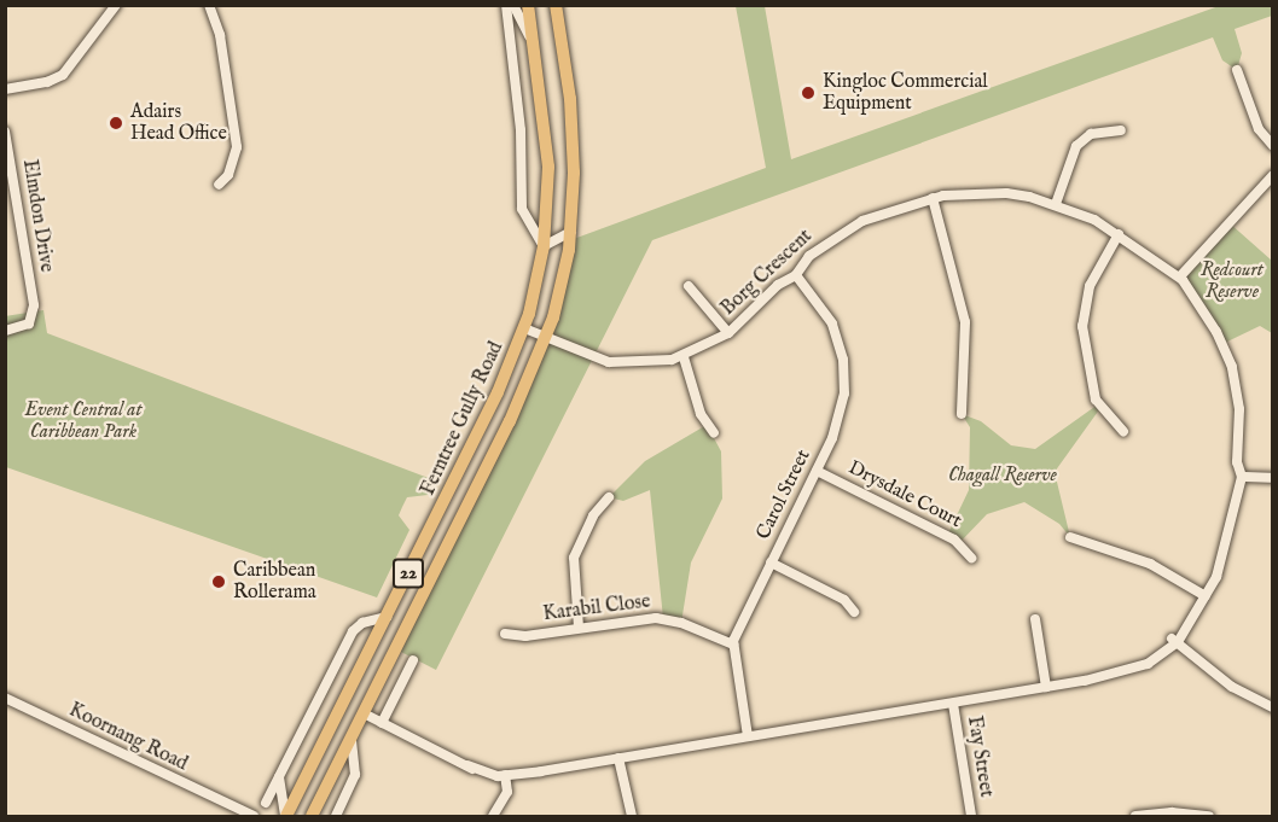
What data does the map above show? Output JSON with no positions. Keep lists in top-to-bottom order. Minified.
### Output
{"streets":{"main road":["Ferntree Gully Road","22"],"street":["Elmdon Drive","Borg Crescent","Carol Street","Drysdale Court","Karabil Close","Koornang Road","Fay Street"]},"crossings":[["Borg Crescent","Ferntree Gully Road"],["Borg Crescent","Carol Street"],["Borg Crescent","Fay Street"],["Carol Street","Drysdale Court"],["Carol Street","Karabil Close"]],"parks":["Redcourt Reserve","Event Central at Caribbean Park","Chagall Reserve"],"places":["Kingloc Commercial Equipment","Adairs Head Office","Caribbean Rollerama"]}
